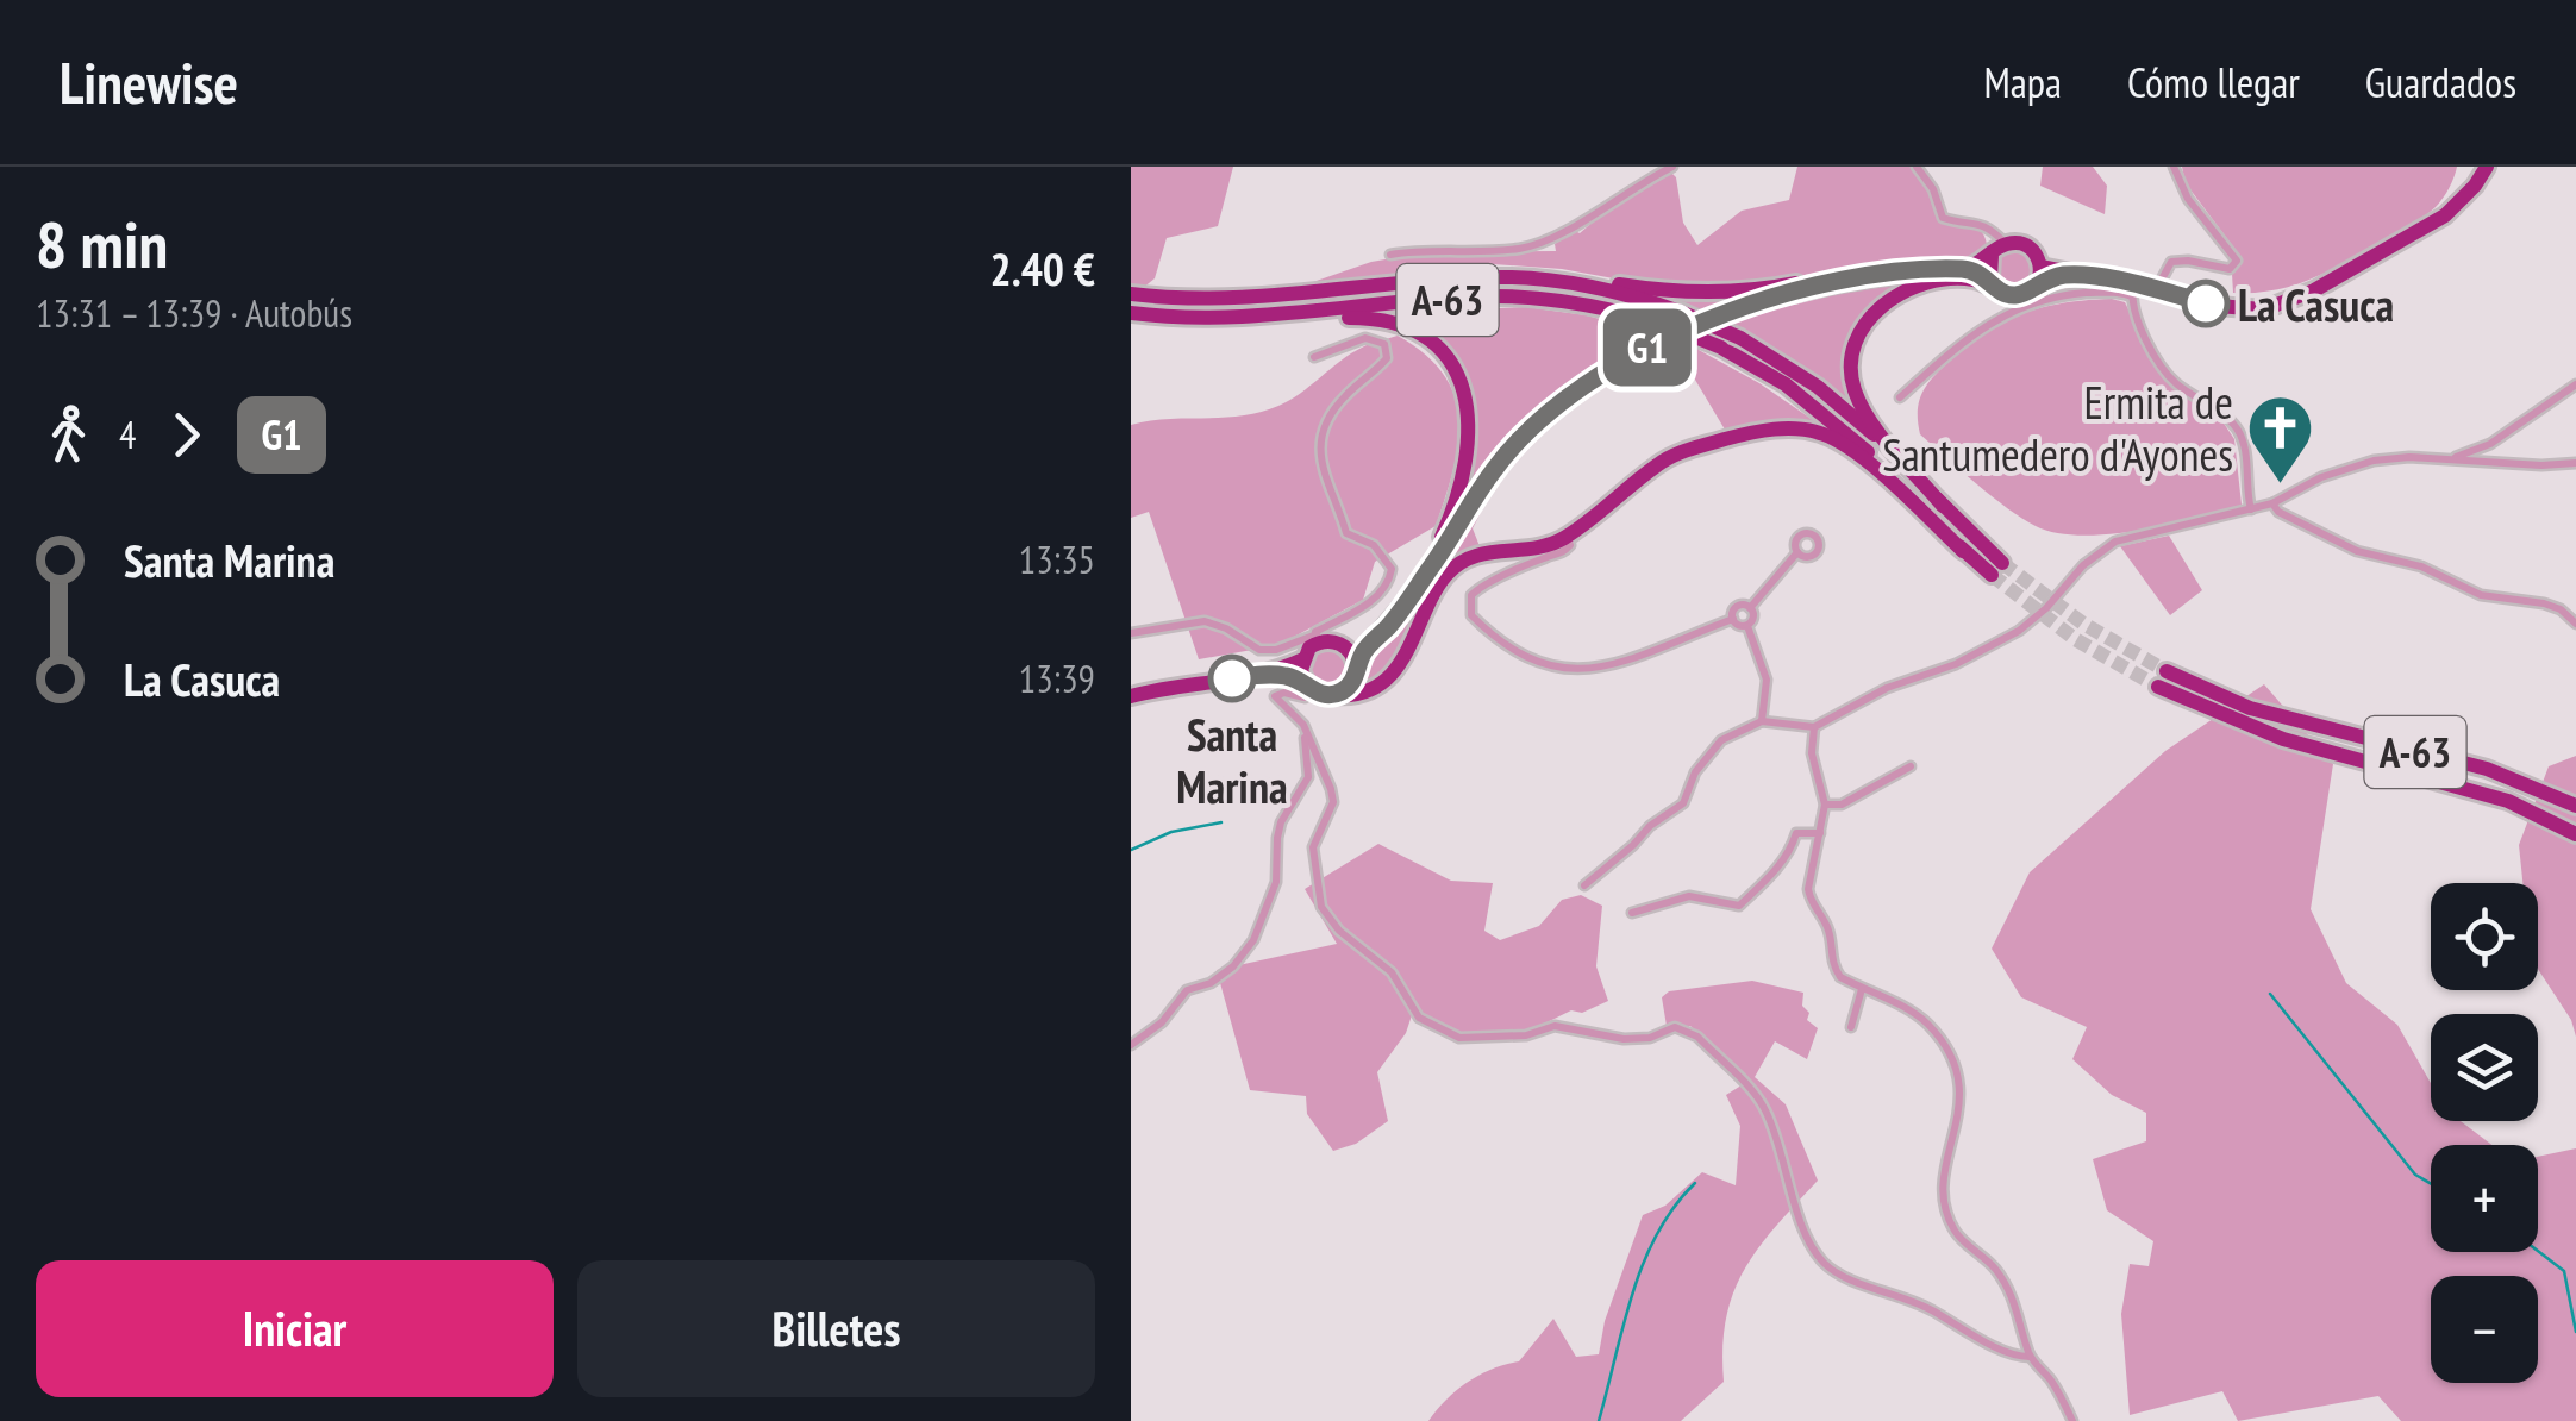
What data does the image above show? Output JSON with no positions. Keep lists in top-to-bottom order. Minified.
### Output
{"streets":{"highway":["A-63"]},"places":{"other":["La Casuca","Santa Marina"],"church":["Ermita de Santumedero d'Ayones"]},"lines":["bus line G1"],"page":{"header":"Linewise","nav":["Mapa","Cómo llegar","Guardados"],"heading":["8 min","13:31 – 13:39 · Autobús","2.40 €"],"on_map":"G1","legs":["4","G1"],"list":[{"name":"Santa Marina","value":"13:35"},{"name":"La Casuca","value":"13:39"}],"map_buttons":["+","−"],"buttons":["Iniciar","Billetes"]}}
